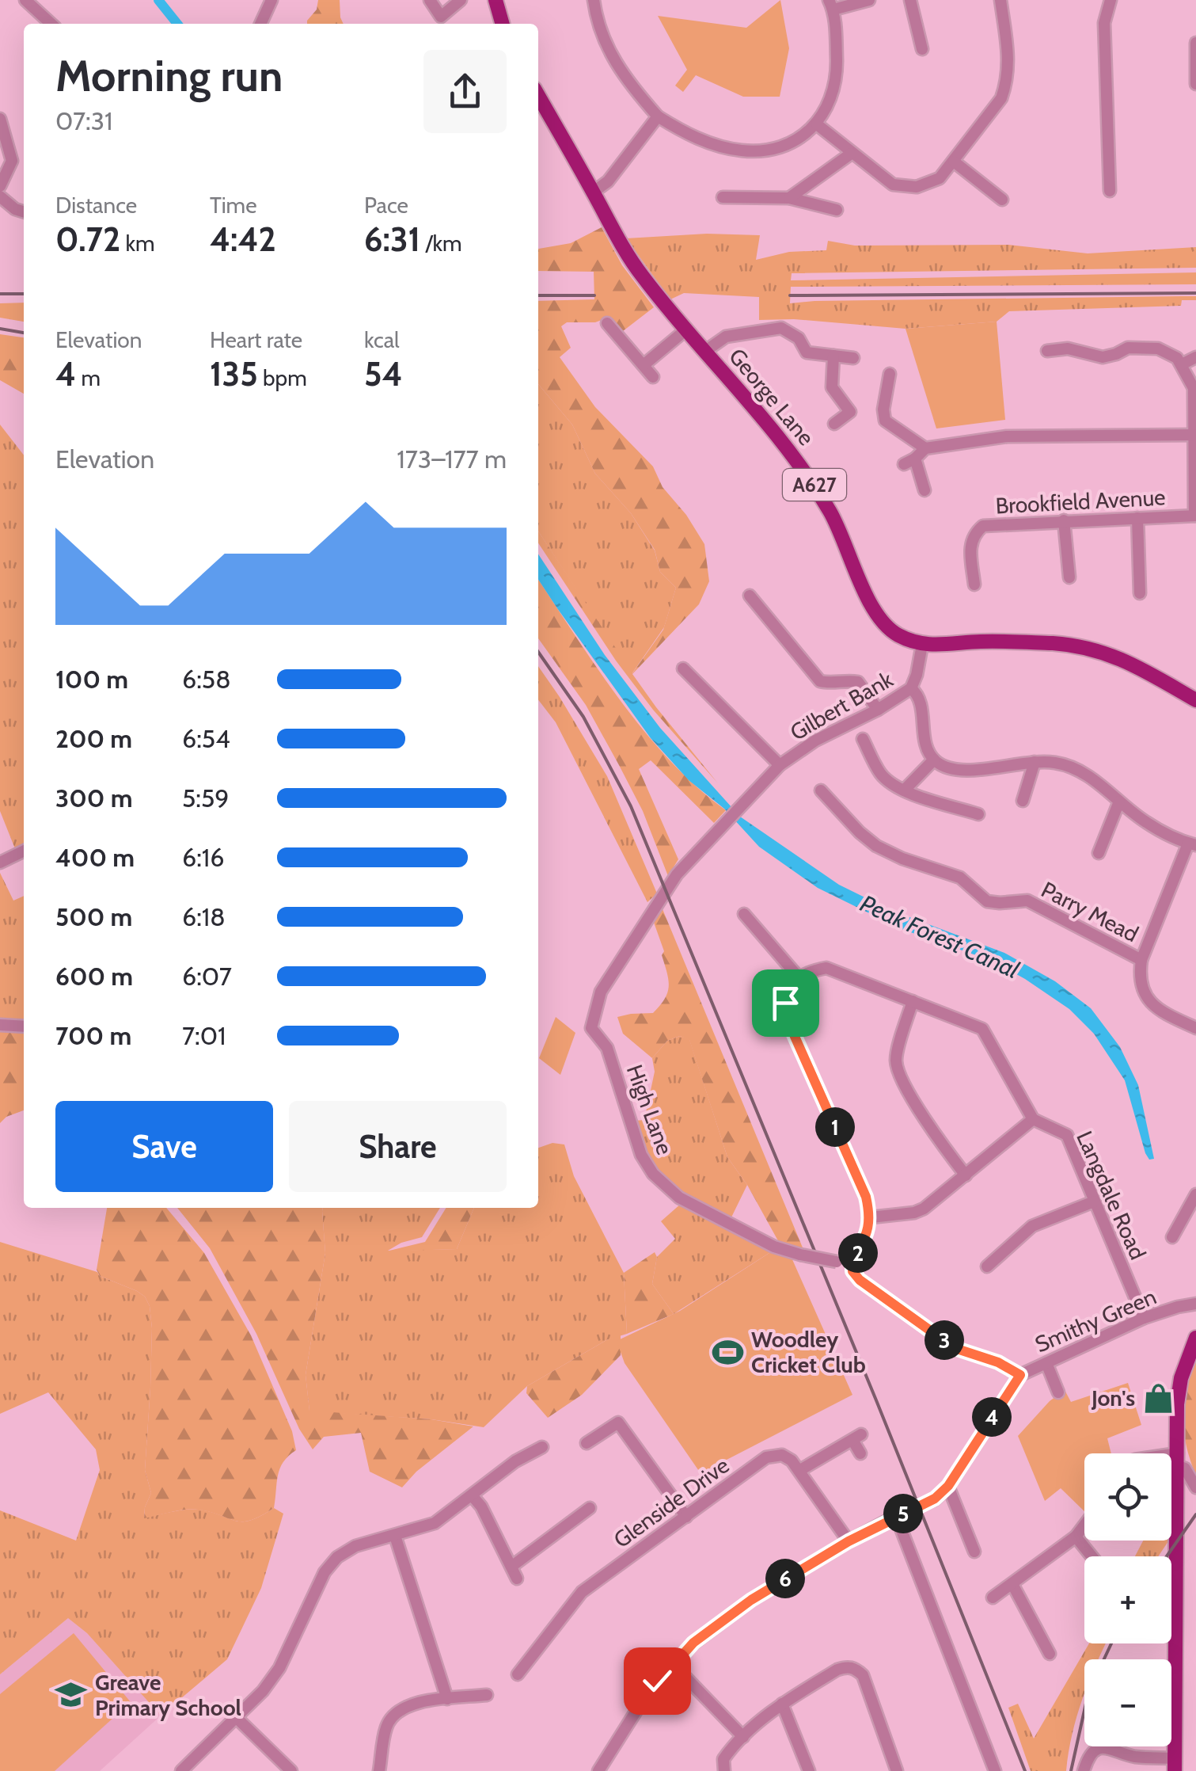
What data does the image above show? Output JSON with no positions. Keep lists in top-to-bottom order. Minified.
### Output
{"streets":{"main road":["George Lane","A627"],"street":["Brookfield Avenue","Gilbert Bank","Parry Mead","High Lane","Langdale Road","Smithy Green","Glenside Drive"]},"crossings":[["George Lane","Gilbert Bank"],["Gilbert Bank","High Lane"],["Langdale Road","Smithy Green"]],"water":["Peak Forest Canal"],"places":{"sports":["Woodley Cricket Club"],"shop":["Jon's"],"school or university":["Greave Primary School"]},"page":{"heading":["Morning run","07:31"],"stats":[["Distance","0.72 km"],["Time","4:42"],["Pace","6:31 /km"],["Elevation","4 m"],["Heart rate","135 bpm"],["kcal","54"]],"chart":["Elevation","173–177 m"],"list":[{"name":"100 m","note":"6:58"},{"name":"200 m","note":"6:54"},{"name":"300 m","note":"5:59"},{"name":"400 m","note":"6:16"},{"name":"500 m","note":"6:18"},{"name":"600 m","note":"6:07"},{"name":"700 m","note":"7:01"}],"buttons":["Save","Share"],"pins":["1","2","3","4","5","6"],"map_buttons":["+","−"]}}
